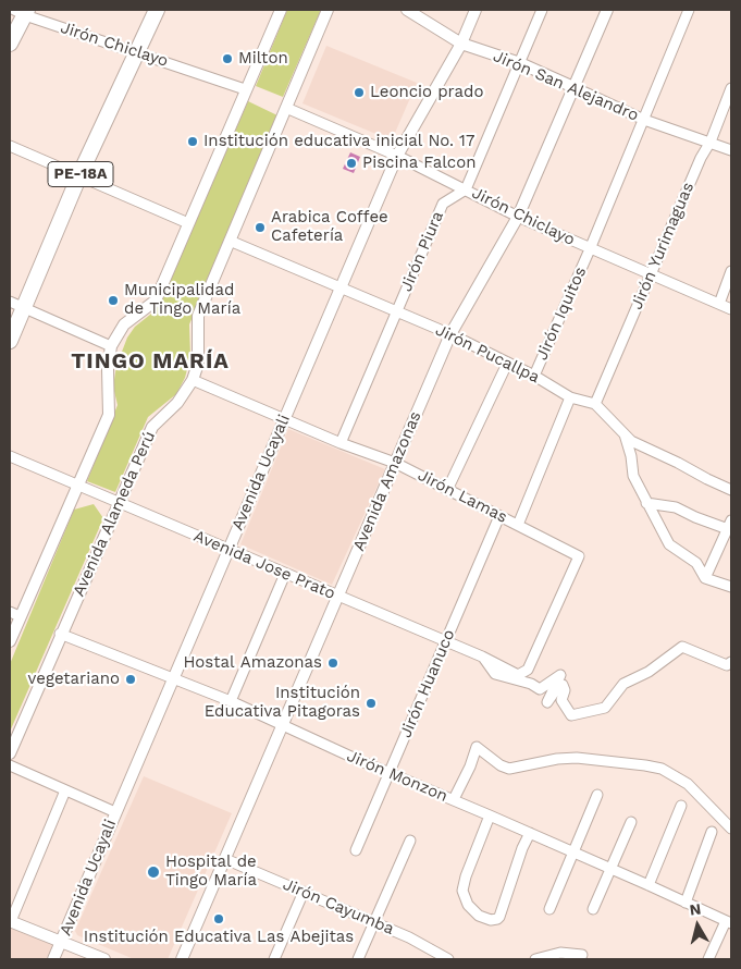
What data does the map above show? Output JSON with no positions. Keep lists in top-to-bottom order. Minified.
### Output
{"streets":{"highway":["PE-18A"],"street":["Jirón Chiclayo","Jirón San Alejandro","Jirón Yurimaguas","Jirón Piura","Jirón Iquitos","Jirón Pucallpa","Avenida Ucayali","Avenida Amazonas","Jirón Lamas","Avenida Alameda Perú","Avenida Jose Prato","Jirón Huanuco","Jirón Monzon","Jirón Cayumba"]},"crossings":[["Jirón Chiclayo","PE-18A"],["Jirón Chiclayo","Jirón Yurimaguas"],["Jirón Chiclayo","Jirón Piura"],["Jirón Chiclayo","Jirón Iquitos"],["Jirón Chiclayo","Avenida Ucayali"],["Jirón Chiclayo","Avenida Amazonas"],["Jirón Chiclayo","Avenida Alameda Perú"],["Jirón San Alejandro","Jirón Yurimaguas"],["Jirón San Alejandro","Jirón Iquitos"],["Jirón San Alejandro","Avenida Ucayali"],["Jirón San Alejandro","Avenida Amazonas"],["Jirón Yurimaguas","Jirón Pucallpa"],["Jirón Piura","Jirón Pucallpa"],["Jirón Piura","Jirón Lamas"],["Jirón Iquitos","Jirón Pucallpa"],["Jirón Pucallpa","Avenida Ucayali"],["Jirón Pucallpa","Avenida Amazonas"],["Jirón Pucallpa","Avenida Alameda Perú"],["Avenida Ucayali","Jirón Lamas"],["Avenida Ucayali","Avenida Jose Prato"],["Avenida Ucayali","Jirón Monzon"],["Avenida Amazonas","Jirón Lamas"],["Avenida Amazonas","Avenida Jose Prato"],["Avenida Amazonas","Jirón Monzon"],["Avenida Amazonas","Jirón Cayumba"],["Jirón Lamas","Avenida Alameda Perú"],["Jirón Lamas","Avenida Jose Prato"],["Jirón Lamas","Jirón Huanuco"],["Avenida Alameda Perú","Avenida Jose Prato"],["Avenida Alameda Perú","Jirón Monzon"],["Avenida Jose Prato","Jirón Huanuco"],["Jirón Huanuco","Jirón Monzon"]],"districts":["TINGO MARÍA"],"places":["Milton","Leoncio prado","Institución educativa inicial No. 17","Piscina Falcon","Arabica Coffee Cafetería","Municipalidad de Tingo María","Hostal Amazonas","vegetariano","Institución Educativa Pitagoras","Hospital de Tingo María","Institución Educativa Las Abejitas"],"north":"top"}
